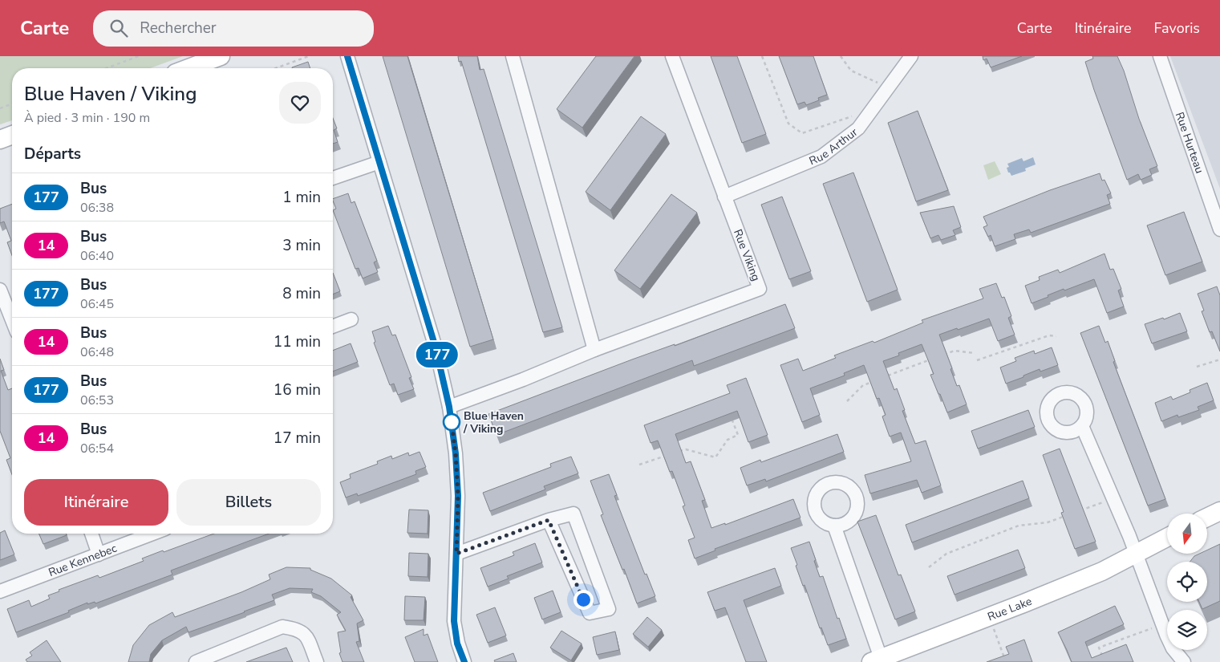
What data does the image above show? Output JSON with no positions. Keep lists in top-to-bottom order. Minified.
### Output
{"streets":{"street":["Rue Hurteau","Rue Arthur","Rue Viking","Rue Kennebec","Rue Lake"]},"crossings":[["Rue Arthur","Rue Viking"]],"places":["Blue Haven / Viking"],"lines":["bus line 177"],"north":"bottom","page":{"header":"Carte","search":"Rechercher","nav":["Carte","Itinéraire","Favoris"],"on_map":"177","heading":[["Blue Haven / Viking","À pied · 3 min · 190 m"],"Départs"],"list":[{"mark":"177","name":"Bus","note":"06:38","value":"1 min"},{"mark":"14","name":"Bus","note":"06:40","value":"3 min"},{"mark":"177","name":"Bus","note":"06:45","value":"8 min"},{"mark":"14","name":"Bus","note":"06:48","value":"11 min"},{"mark":"177","name":"Bus","note":"06:53","value":"16 min"},{"mark":"14","name":"Bus","note":"06:54","value":"17 min"}],"buttons":["Itinéraire","Billets"]}}
